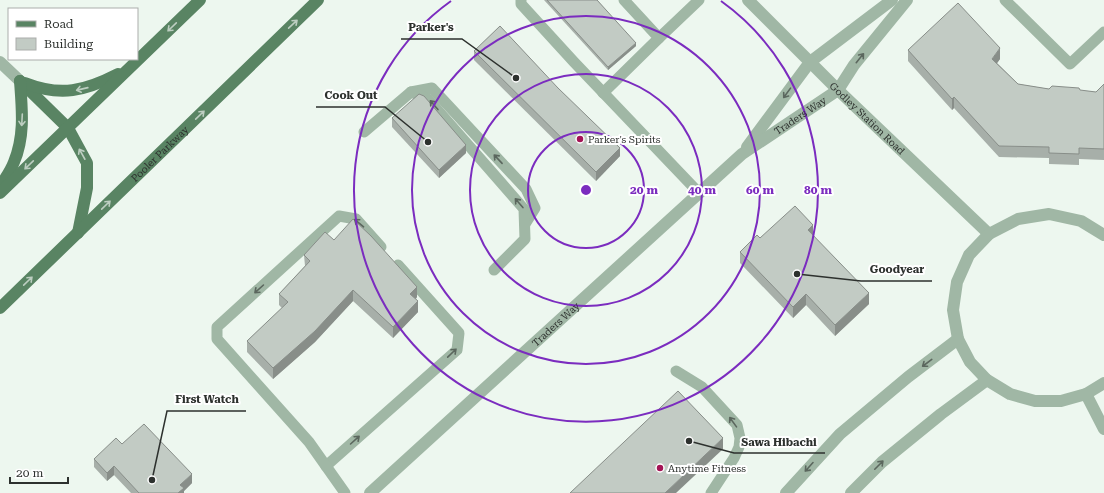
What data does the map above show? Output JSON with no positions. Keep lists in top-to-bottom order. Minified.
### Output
{"streets":{"main road":["Pooler Parkway"],"street":["Traders Way","Godley Station Road"]},"crossings":[["Traders Way","Godley Station Road"]],"places":["Parker's","Parker's Spirits","Cook Out","Goodyear","Sawa Hibachi","Anytime Fitness","First Watch"],"legend":["Road","Building"],"scale_bar":"20 m","rings":["20 m","40 m","60 m","80 m"]}
